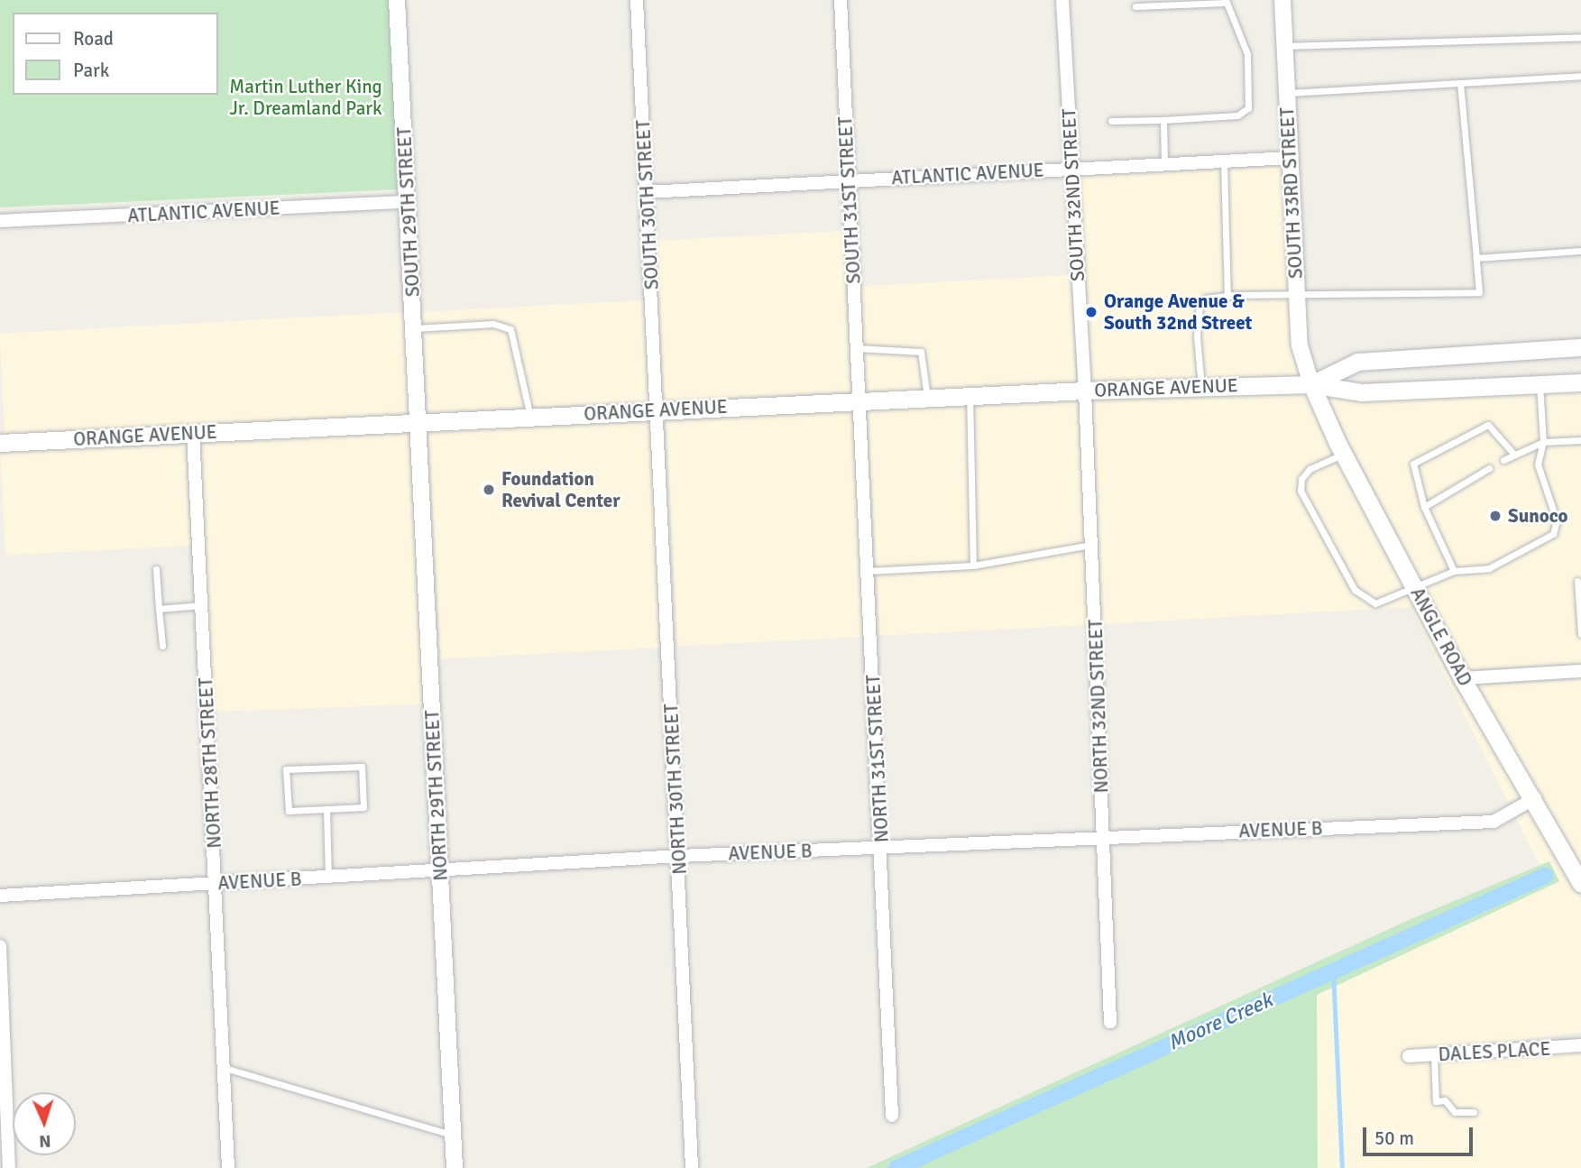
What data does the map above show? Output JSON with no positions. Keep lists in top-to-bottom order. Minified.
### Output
{"streets":{"main road":["ORANGE AVENUE","ANGLE ROAD"],"street":["ATLANTIC AVENUE","SOUTH 33RD STREET","SOUTH 32ND STREET","SOUTH 31ST STREET","SOUTH 30TH STREET","SOUTH 29TH STREET","NORTH 32ND STREET","NORTH 31ST STREET","NORTH 28TH STREET","NORTH 30TH STREET","NORTH 29TH STREET","AVENUE B","DALES PLACE"]},"crossings":[["ATLANTIC AVENUE","SOUTH 33RD STREET"],["ATLANTIC AVENUE","SOUTH 32ND STREET"],["ATLANTIC AVENUE","SOUTH 31ST STREET"],["ATLANTIC AVENUE","SOUTH 30TH STREET"],["ATLANTIC AVENUE","SOUTH 29TH STREET"],["SOUTH 33RD STREET","ORANGE AVENUE"],["SOUTH 33RD STREET","ANGLE ROAD"],["SOUTH 32ND STREET","ORANGE AVENUE"],["SOUTH 32ND STREET","NORTH 32ND STREET"],["SOUTH 31ST STREET","ORANGE AVENUE"],["SOUTH 31ST STREET","NORTH 31ST STREET"],["SOUTH 30TH STREET","ORANGE AVENUE"],["SOUTH 30TH STREET","NORTH 30TH STREET"],["SOUTH 29TH STREET","ORANGE AVENUE"],["SOUTH 29TH STREET","NORTH 29TH STREET"],["ORANGE AVENUE","ANGLE ROAD"],["ORANGE AVENUE","NORTH 32ND STREET"],["ORANGE AVENUE","NORTH 31ST STREET"],["ORANGE AVENUE","NORTH 28TH STREET"],["ORANGE AVENUE","NORTH 30TH STREET"],["ORANGE AVENUE","NORTH 29TH STREET"],["ANGLE ROAD","AVENUE B"],["NORTH 32ND STREET","AVENUE B"],["NORTH 31ST STREET","AVENUE B"],["NORTH 28TH STREET","AVENUE B"],["NORTH 30TH STREET","AVENUE B"],["NORTH 29TH STREET","AVENUE B"]],"water":["Moore Creek"],"parks":["Martin Luther King Jr. Dreamland Park"],"places":["Orange Avenue & South 32nd Street","Foundation Revival Center","Sunoco"],"legend":["Road","Park"],"scale_bar":"50 m","north":"bottom"}
